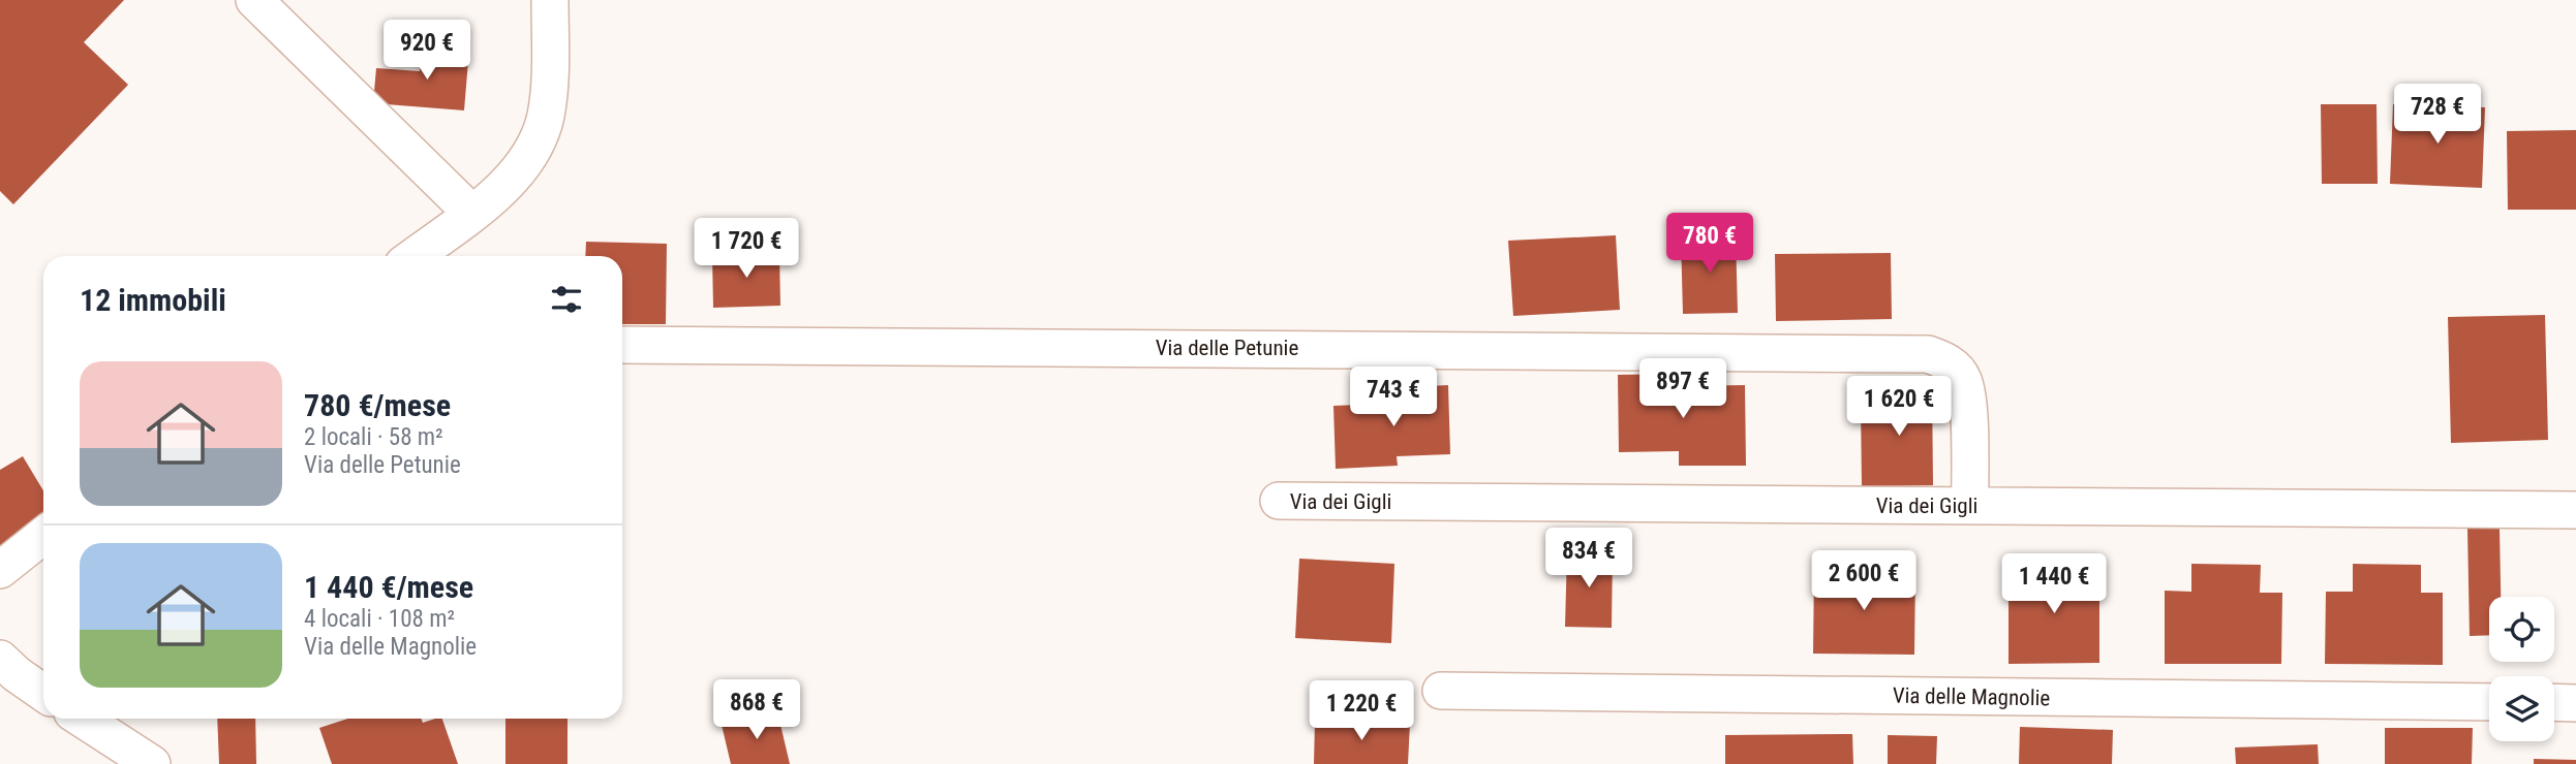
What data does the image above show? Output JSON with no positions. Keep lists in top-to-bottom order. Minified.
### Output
{"streets":{"street":["Via delle Petunie","Via dei Gigli","Via delle Magnolie"]},"crossings":[["Via delle Petunie","Via dei Gigli"]],"page":{"price":["920 €","728 €","780 €","1 720 €","897 €","743 €","1 620 €","834 €","2 600 €","1 440 €","868 €","1 220 €"],"heading":"12 immobili","list":[{"name":"780 €/mese","note":"2 locali · 58 m² · Via delle Petunie"},{"name":"1 440 €/mese","note":"4 locali · 108 m² · Via delle Magnolie"}]}}
